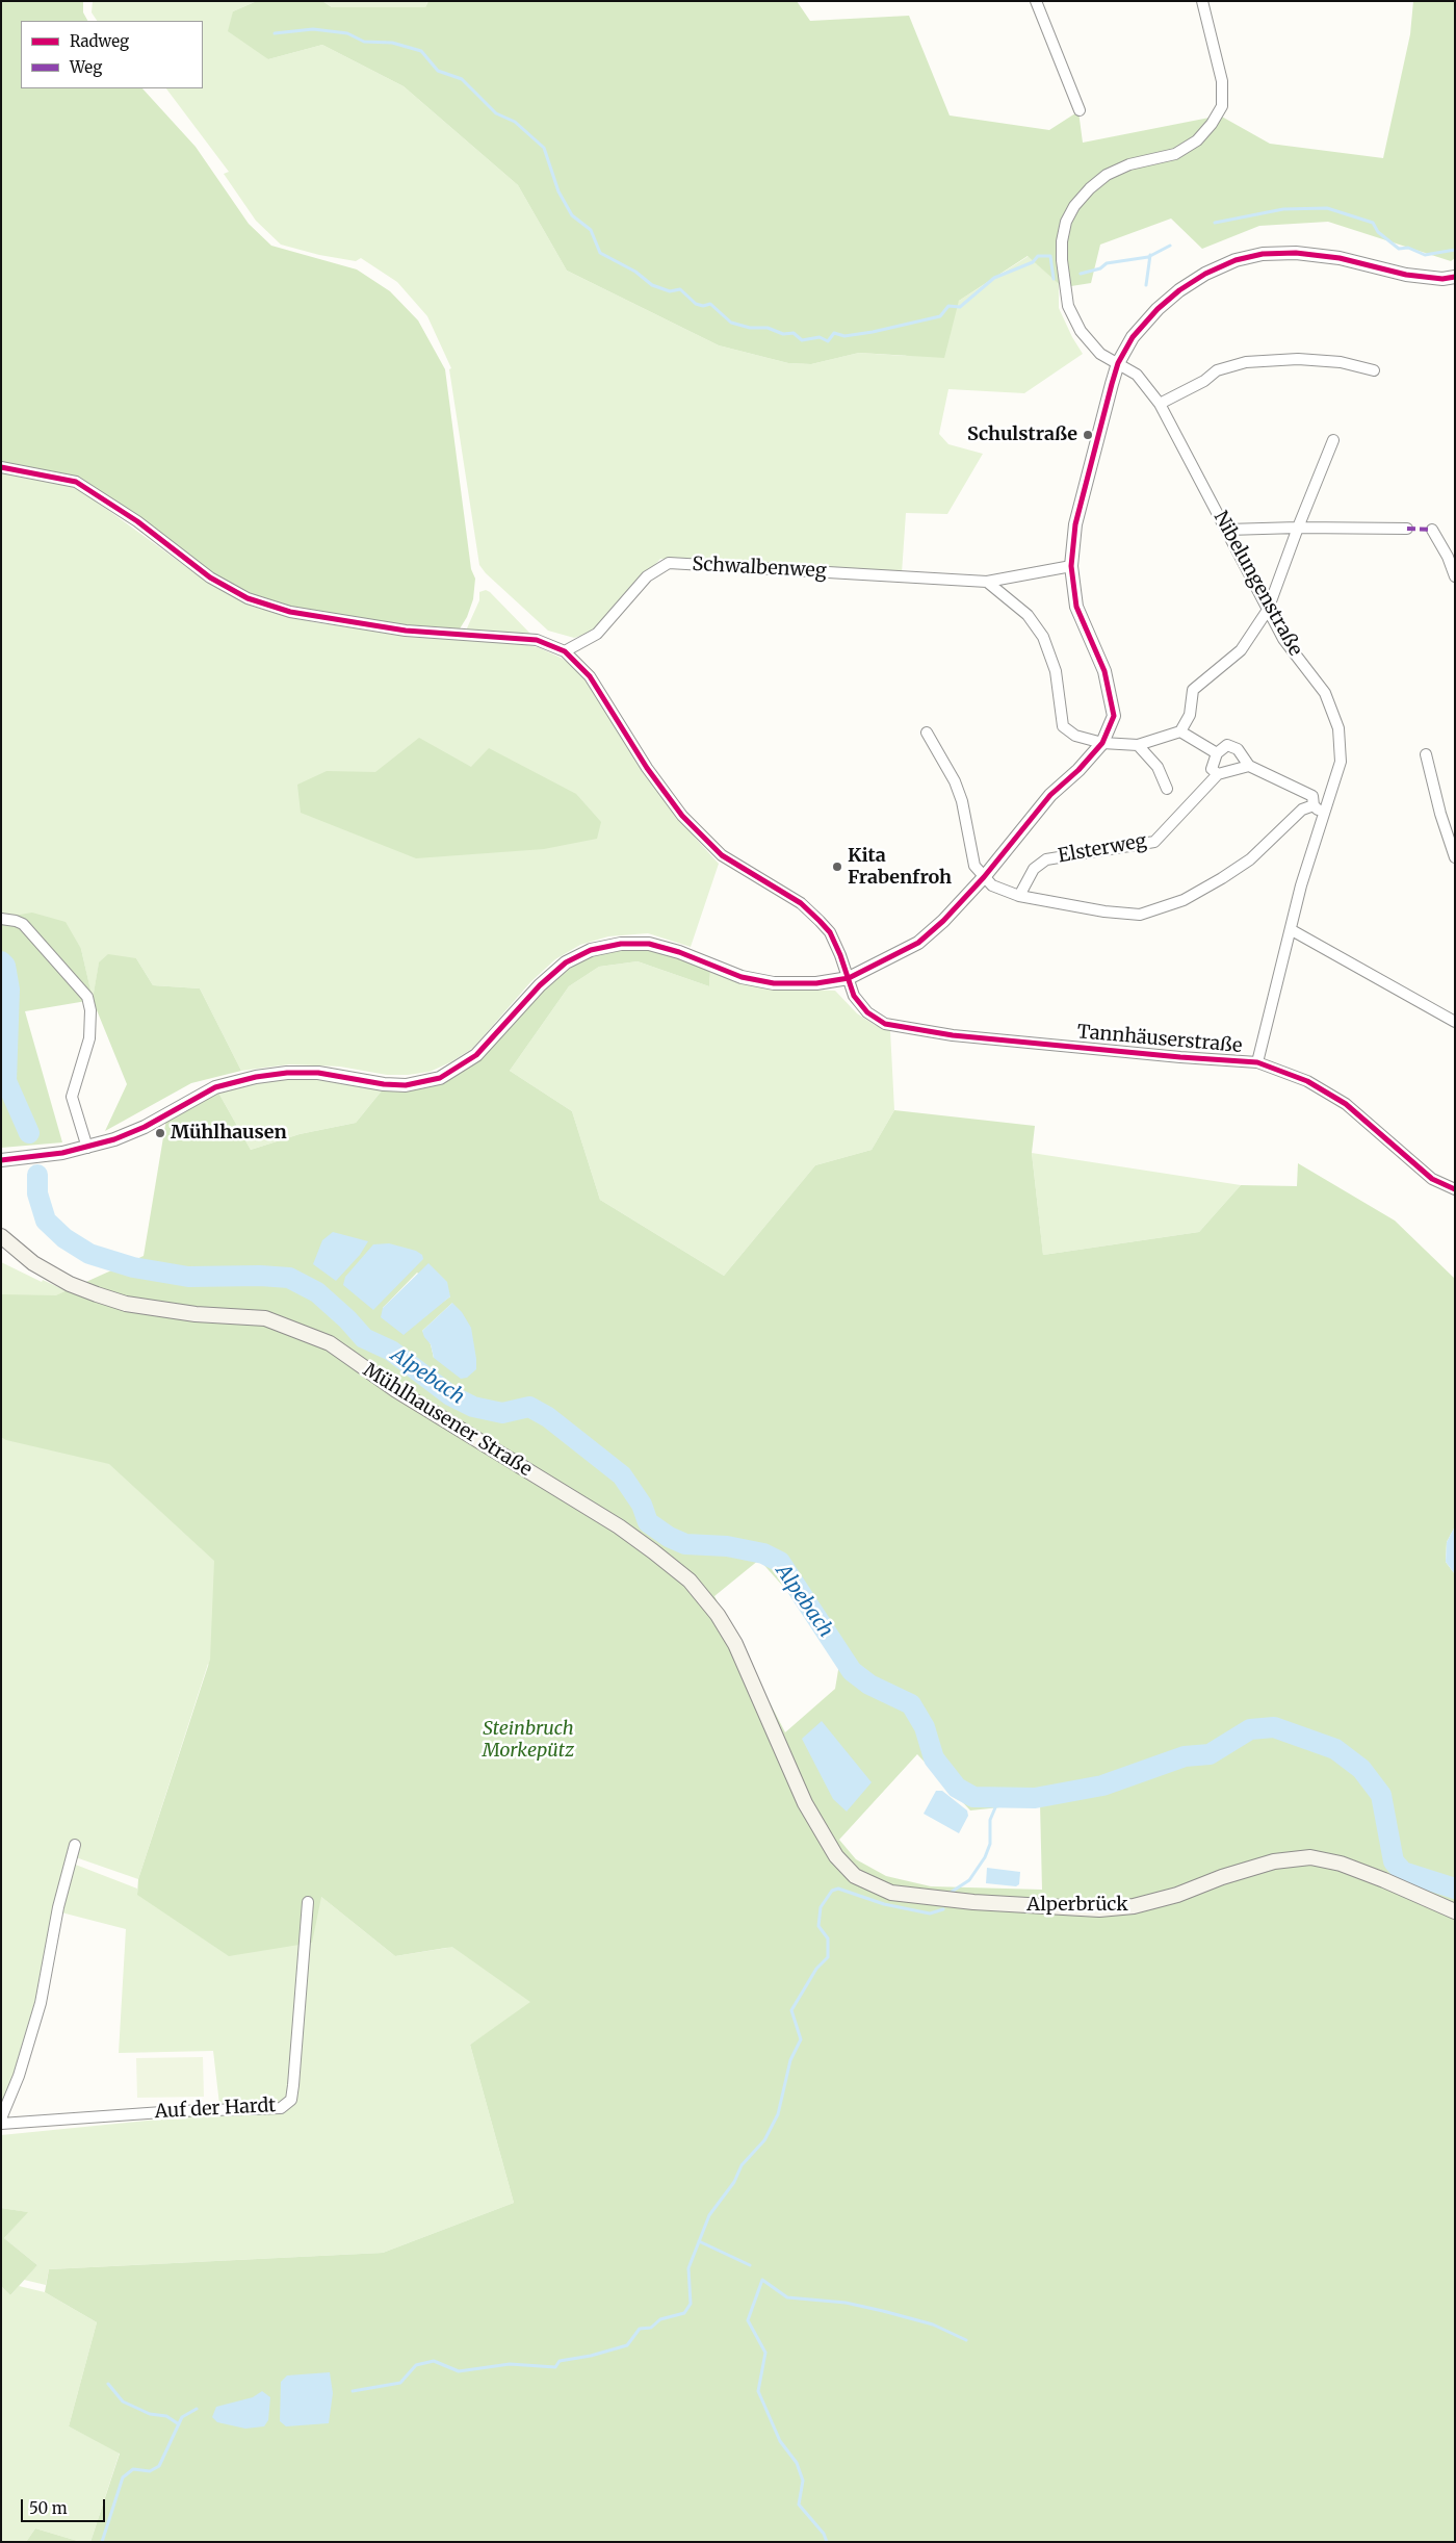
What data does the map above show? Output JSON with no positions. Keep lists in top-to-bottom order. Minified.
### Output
{"streets":{"main road":["Mühlhausener Straße","Alperbrück"],"street":["Schwalbenweg","Nibelungenstraße","Elsterweg","Tannhäuserstraße","Auf der Hardt"]},"crossings":[["Schwalbenweg","Tannhäuserstraße"],["Nibelungenstraße","Tannhäuserstraße"],["Mühlhausener Straße","Alperbrück"]],"water":["Alpebach"],"parks":["Steinbruch Morkepütz"],"places":["Schulstraße","Kita Frabenfroh","Mühlhausen"],"legend":["Radweg","Weg"],"scale_bar":"50 m"}
